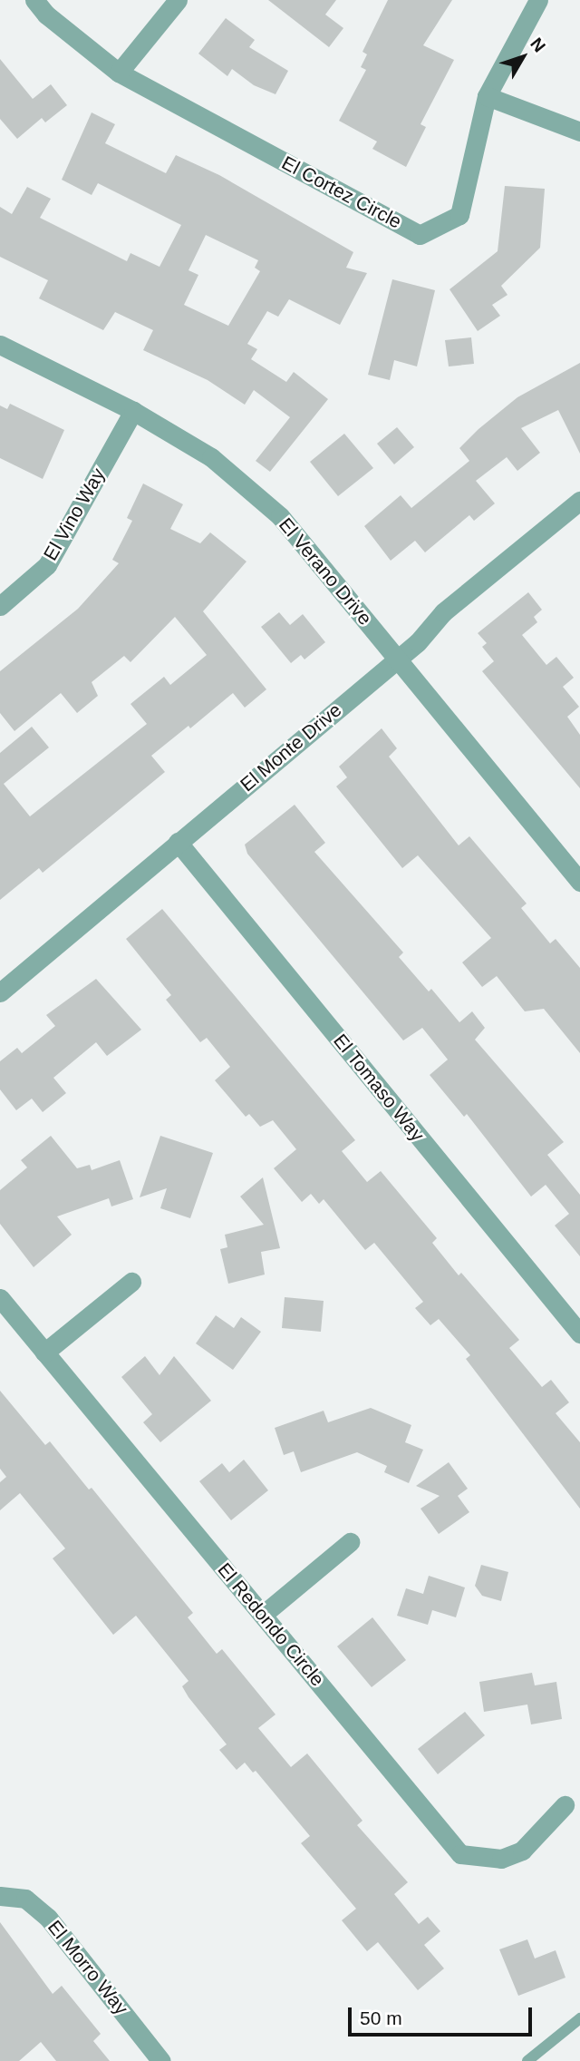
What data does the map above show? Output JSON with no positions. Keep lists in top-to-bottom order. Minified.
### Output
{"streets":{"street":["El Cortez Circle","El Vino Way","El Verano Drive","El Monte Drive","El Tomaso Way","El Redondo Circle","El Morro Way"]},"crossings":[["El Vino Way","El Verano Drive"],["El Verano Drive","El Monte Drive"],["El Monte Drive","El Tomaso Way"]],"scale_bar":"50 m","north":"top right"}
